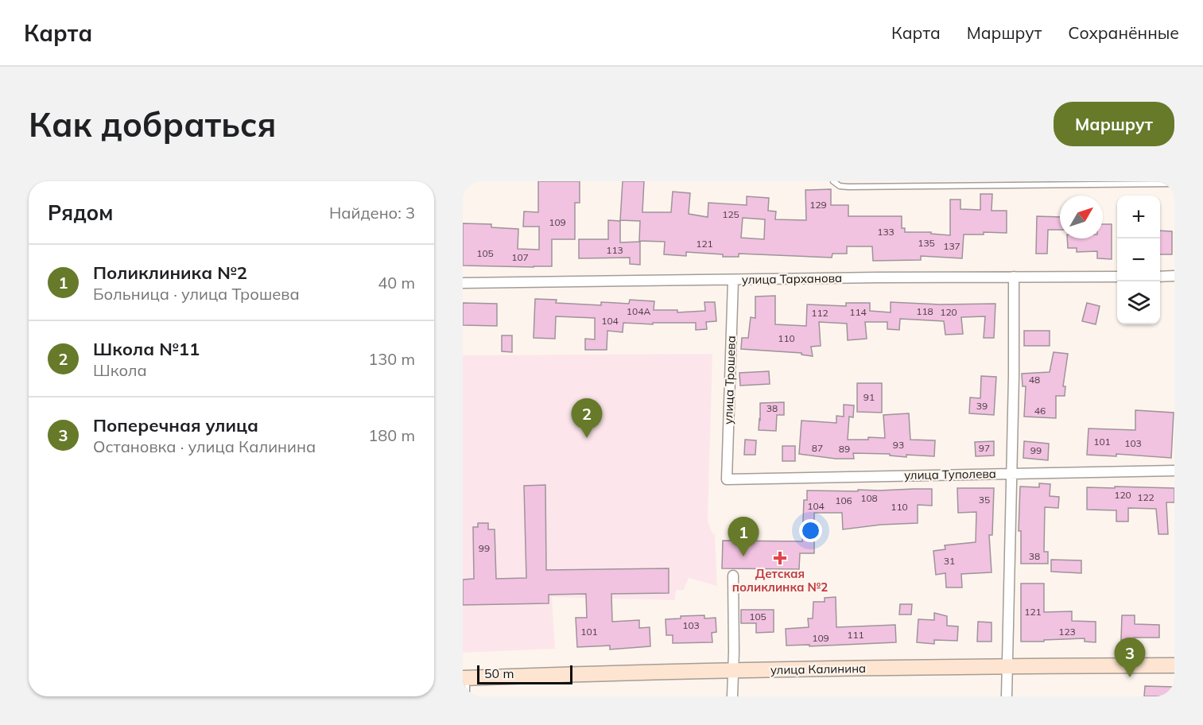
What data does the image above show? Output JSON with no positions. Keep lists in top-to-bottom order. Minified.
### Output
{"streets":{"street":["улица Тарханова","улица Трошева","улица Туполева","улица Калинина"]},"crossings":[["улица Тарханова","улица Трошева"],["улица Трошева","улица Туполева"]],"places":{"health":["Детская поликлинка №2"]},"house_numbers":["129","125","109","133","135","121","137","113","105","107","104А","118","114","120","112","104","110","48","91","39","38","46","101","103","93","87","97","89","99","120","122","108","35","106","104","110","99","38","31","121","105","103","101","123","111","109"],"scale_bar":"50 m","north":"top right","page":{"header":"Карта","nav":["Карта","Маршрут","Сохранённые"],"buttons":"Маршрут","title":"Как добраться","heading":["Рядом","Найдено: 3"],"map_buttons":["+","−"],"list":[{"mark":"1","name":"Поликлиника №2","note":"Больница · улица Трошева","value":"40 m"},{"mark":"2","name":"Школа №11","note":"Школа","value":"130 m"},{"mark":"3","name":"Поперечная улица","note":"Остановка · улица Калинина","value":"180 m"}],"pins":["2","1","3"],"scale":"50 m"}}
